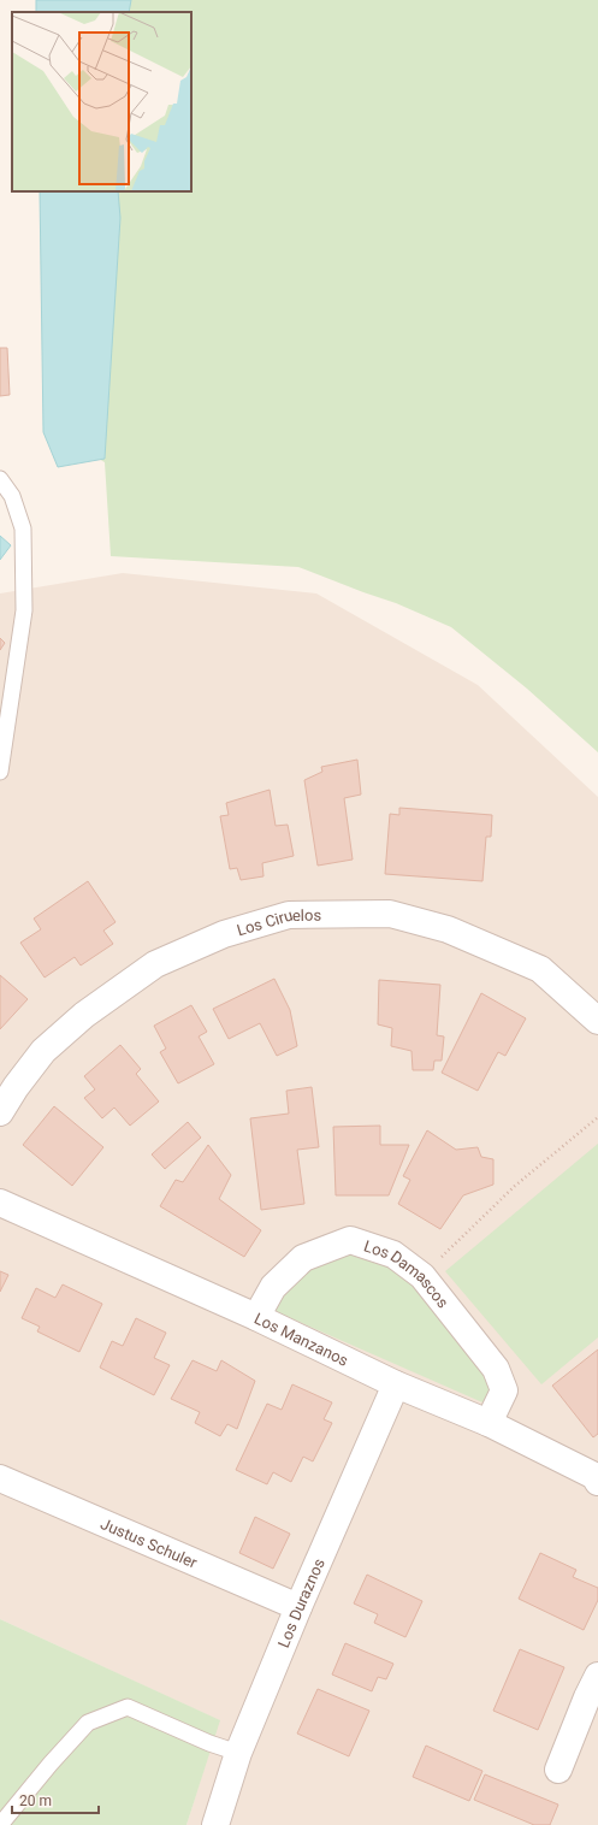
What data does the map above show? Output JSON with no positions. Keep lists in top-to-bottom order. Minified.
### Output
{"streets":{"street":["Los Ciruelos","Los Damascos","Los Manzanos","Justus Schuler","Los Duraznos"]},"crossings":[["Los Damascos","Los Manzanos"],["Los Manzanos","Los Duraznos"],["Justus Schuler","Los Duraznos"]],"scale_bar":"20 m"}
